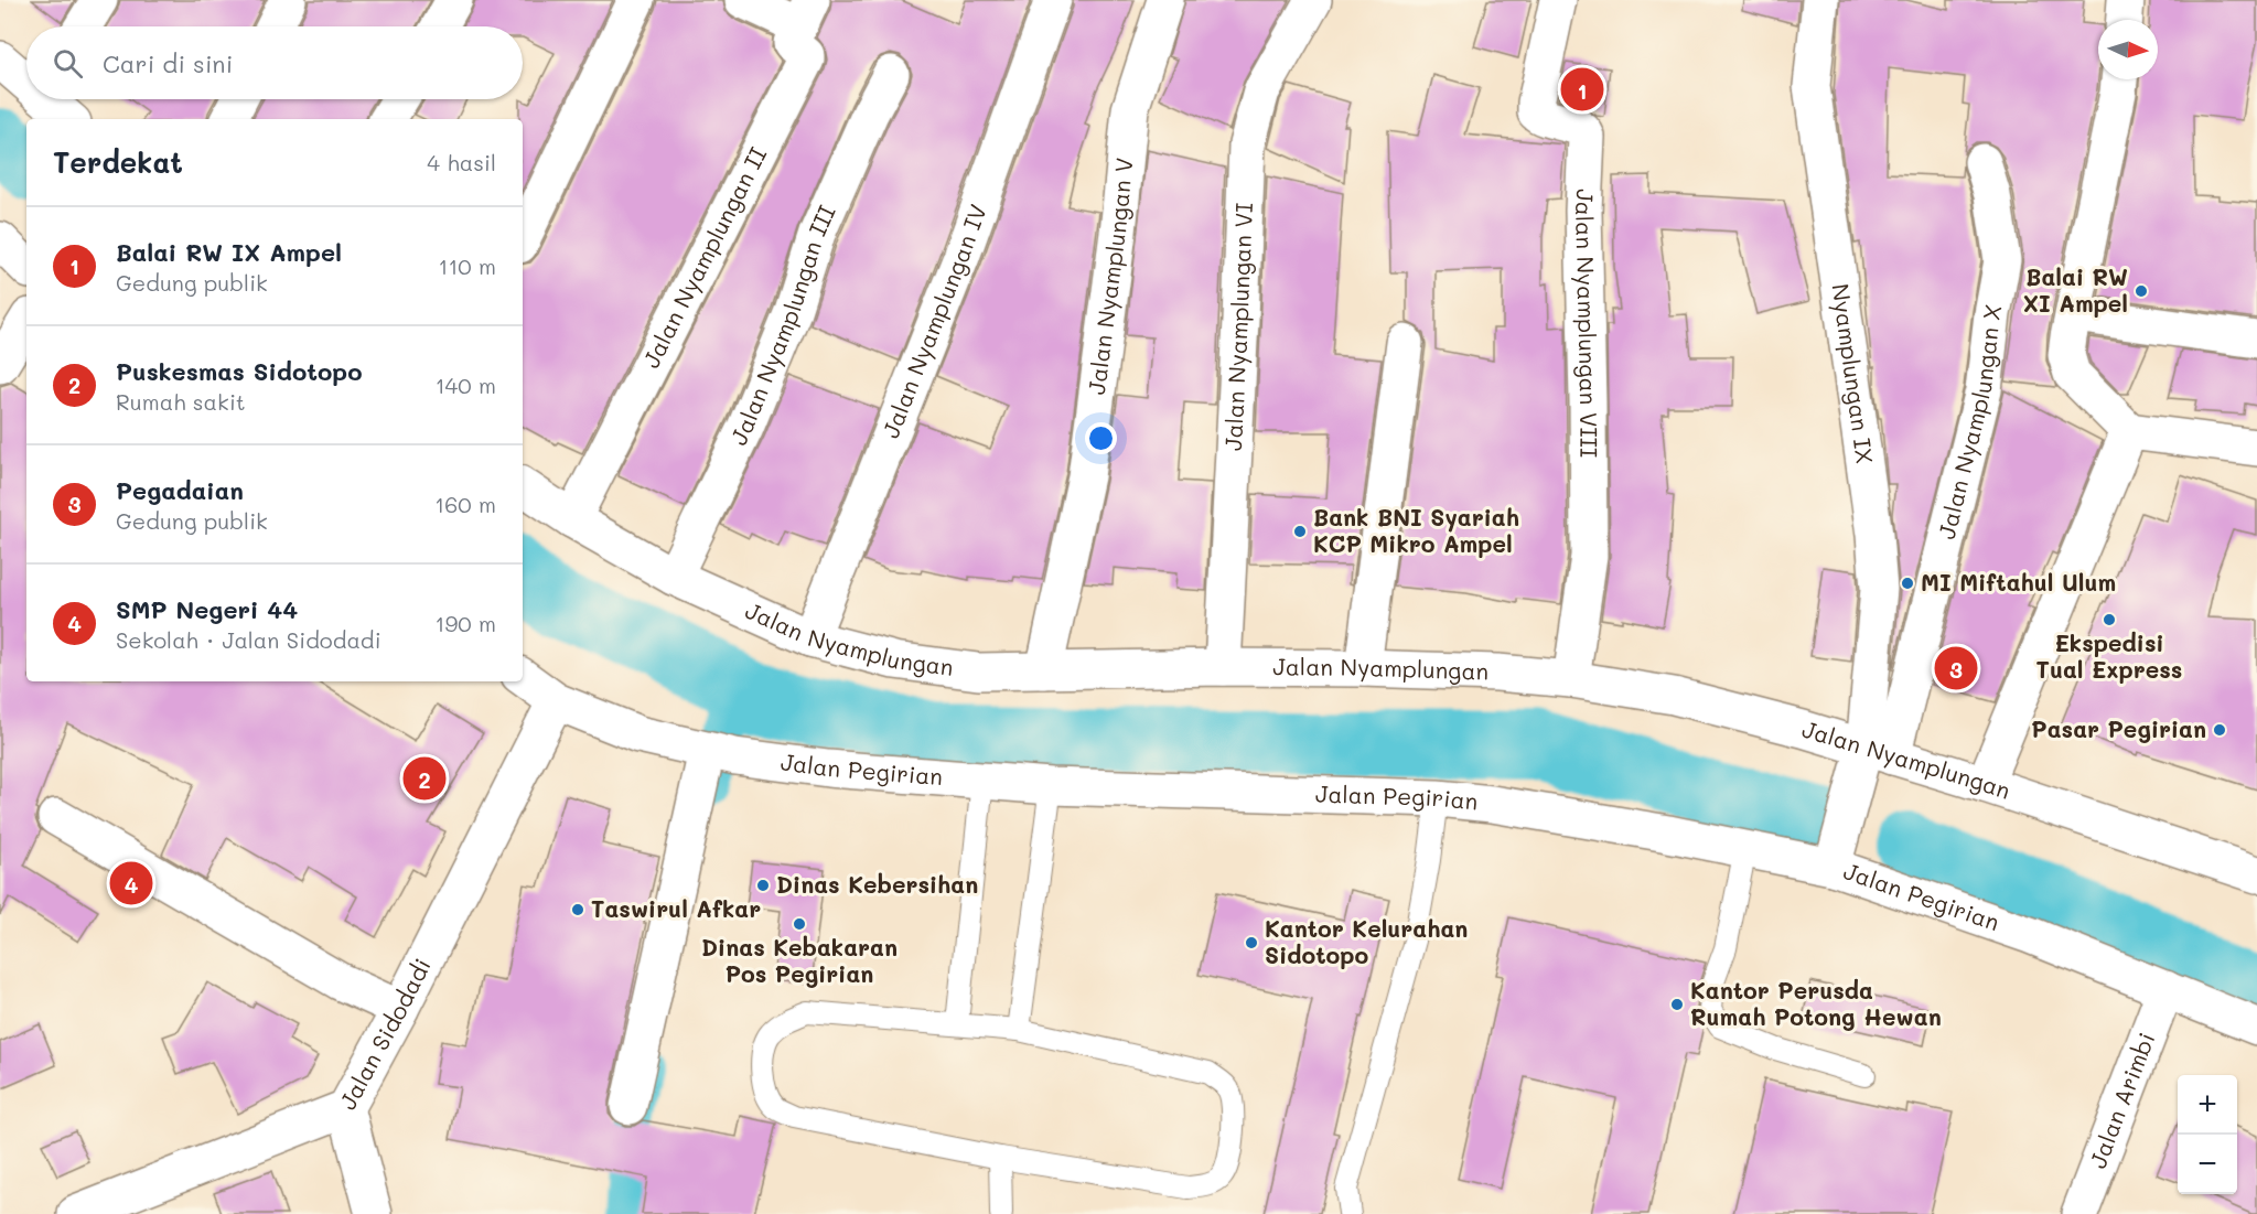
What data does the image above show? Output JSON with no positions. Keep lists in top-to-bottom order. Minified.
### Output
{"streets":{"street":["Jalan Nyamplungan II","Jalan Nyamplungan V","Jalan Nyamplungan IV","Jalan Nyamplungan VIII","Jalan Nyamplungan III","Jalan Nyamplungan VI","Nyamplungan IX","Jalan Nyamplungan X","Jalan Nyamplungan","Jalan Pegirian","Jalan Sidodadi","Jalan Arimbi"]},"crossings":[["Jalan Nyamplungan II","Jalan Nyamplungan"],["Jalan Nyamplungan V","Jalan Nyamplungan"],["Jalan Nyamplungan IV","Jalan Nyamplungan"],["Jalan Nyamplungan VIII","Jalan Nyamplungan"],["Jalan Nyamplungan III","Jalan Nyamplungan"],["Jalan Nyamplungan VI","Jalan Nyamplungan"],["Nyamplungan IX","Jalan Nyamplungan X"],["Nyamplungan IX","Jalan Nyamplungan"],["Jalan Nyamplungan X","Jalan Nyamplungan"],["Jalan Pegirian","Jalan Sidodadi"],["Jalan Pegirian","Jalan Arimbi"]],"places":["Balai RW XI Ampel","Bank BNI Syariah KCP Mikro Ampel","MI Miftahul Ulum","Ekspedisi Tual Express","Pasar Pegirian","Dinas Kebersihan","Taswirul Afkar","Dinas Kebakaran Pos Pegirian","Kantor Kelurahan Sidotopo","Kantor Perusda Rumah Potong Hewan"],"north":"right","page":{"search":"Cari di sini","pins":["1","3","2","4"],"heading":["Terdekat","4 hasil"],"list":[{"mark":"1","name":"Balai RW IX Ampel","note":"Gedung publik","value":"110 m"},{"mark":"2","name":"Puskesmas Sidotopo","note":"Rumah sakit","value":"140 m"},{"mark":"3","name":"Pegadaian","note":"Gedung publik","value":"160 m"},{"mark":"4","name":"SMP Negeri 44","note":"Sekolah · Jalan Sidodadi","value":"190 m"}],"map_buttons":["+","−"]}}
